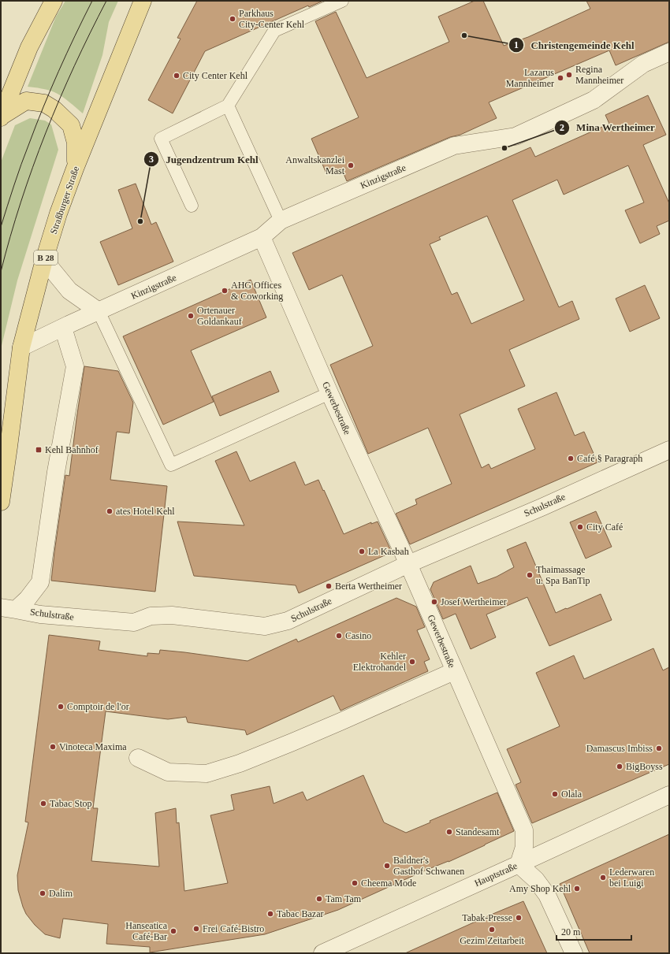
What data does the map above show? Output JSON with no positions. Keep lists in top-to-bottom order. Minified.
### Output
{"streets":{"main road":["Straßburger Straße","B 28"],"street":["Kinzigstraße","Gewerbestraße","Schulstraße","Hauptstraße"]},"crossings":[["Kinzigstraße","Straßburger Straße"],["Kinzigstraße","Gewerbestraße"],["Gewerbestraße","Schulstraße"],["Gewerbestraße","Hauptstraße"]],"places":{"other":["Parkhaus City-Center Kehl","Christengemeinde Kehl","Regina Mannheimer","City Center Kehl","Lazarus Mannheimer","Mina Wertheimer","Anwaltskanzlei Mast","Jugendzentrum Kehl","AHG Offices & Coworking","Ortenauer Goldankauf","Café § Paragraph","ates Hotel Kehl","City Café","La Kasbah","Thaimassage u. Spa BanTip","Berta Wertheimer","Josef Wertheimer","Casino","Kehler Elektrohandel","Comptoir de l'or","Vinoteca Maxima","Damascus Imbiss","BigBoyss","Olala","Tabac Stop","Standesamt","Baldner's Gasthof Schwanen","Lederwaren bei Luigi","Cheema Mode","Amy Shop Kehl","Dalim","Tam Tam","Tabac Bazar","Tabak-Presse","Frei Café-Bistro","Gezim Zeitarbeit","Hanseatica Café-Bar"],"transit":["Kehl Bahnhof"]},"scale_bar":"20 m"}
